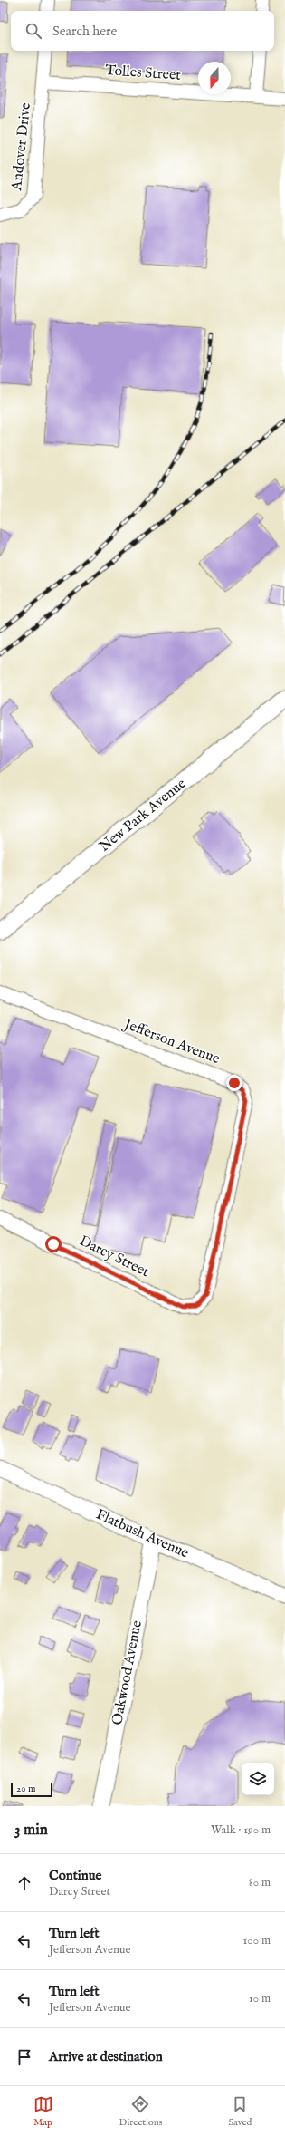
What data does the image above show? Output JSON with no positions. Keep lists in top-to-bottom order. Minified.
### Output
{"streets":{"main road":["New Park Avenue"],"street":["Tolles Street","Andover Drive","Jefferson Avenue","Darcy Street","Flatbush Avenue","Oakwood Avenue"]},"crossings":[["Tolles Street","Andover Drive"],["Jefferson Avenue","Darcy Street"],["Flatbush Avenue","Oakwood Avenue"]],"scale_bar":"20 m","north":"bottom","page":{"search":"Search here","scale":"20 m","heading":["3 min","Walk · 190 m"],"list":[["Continue","Darcy Street","80 m"],["Turn left","Jefferson Avenue","100 m"],["Turn left","Jefferson Avenue","10 m"],"Arrive at destination"],"nav":["Map","Directions","Saved"]}}
